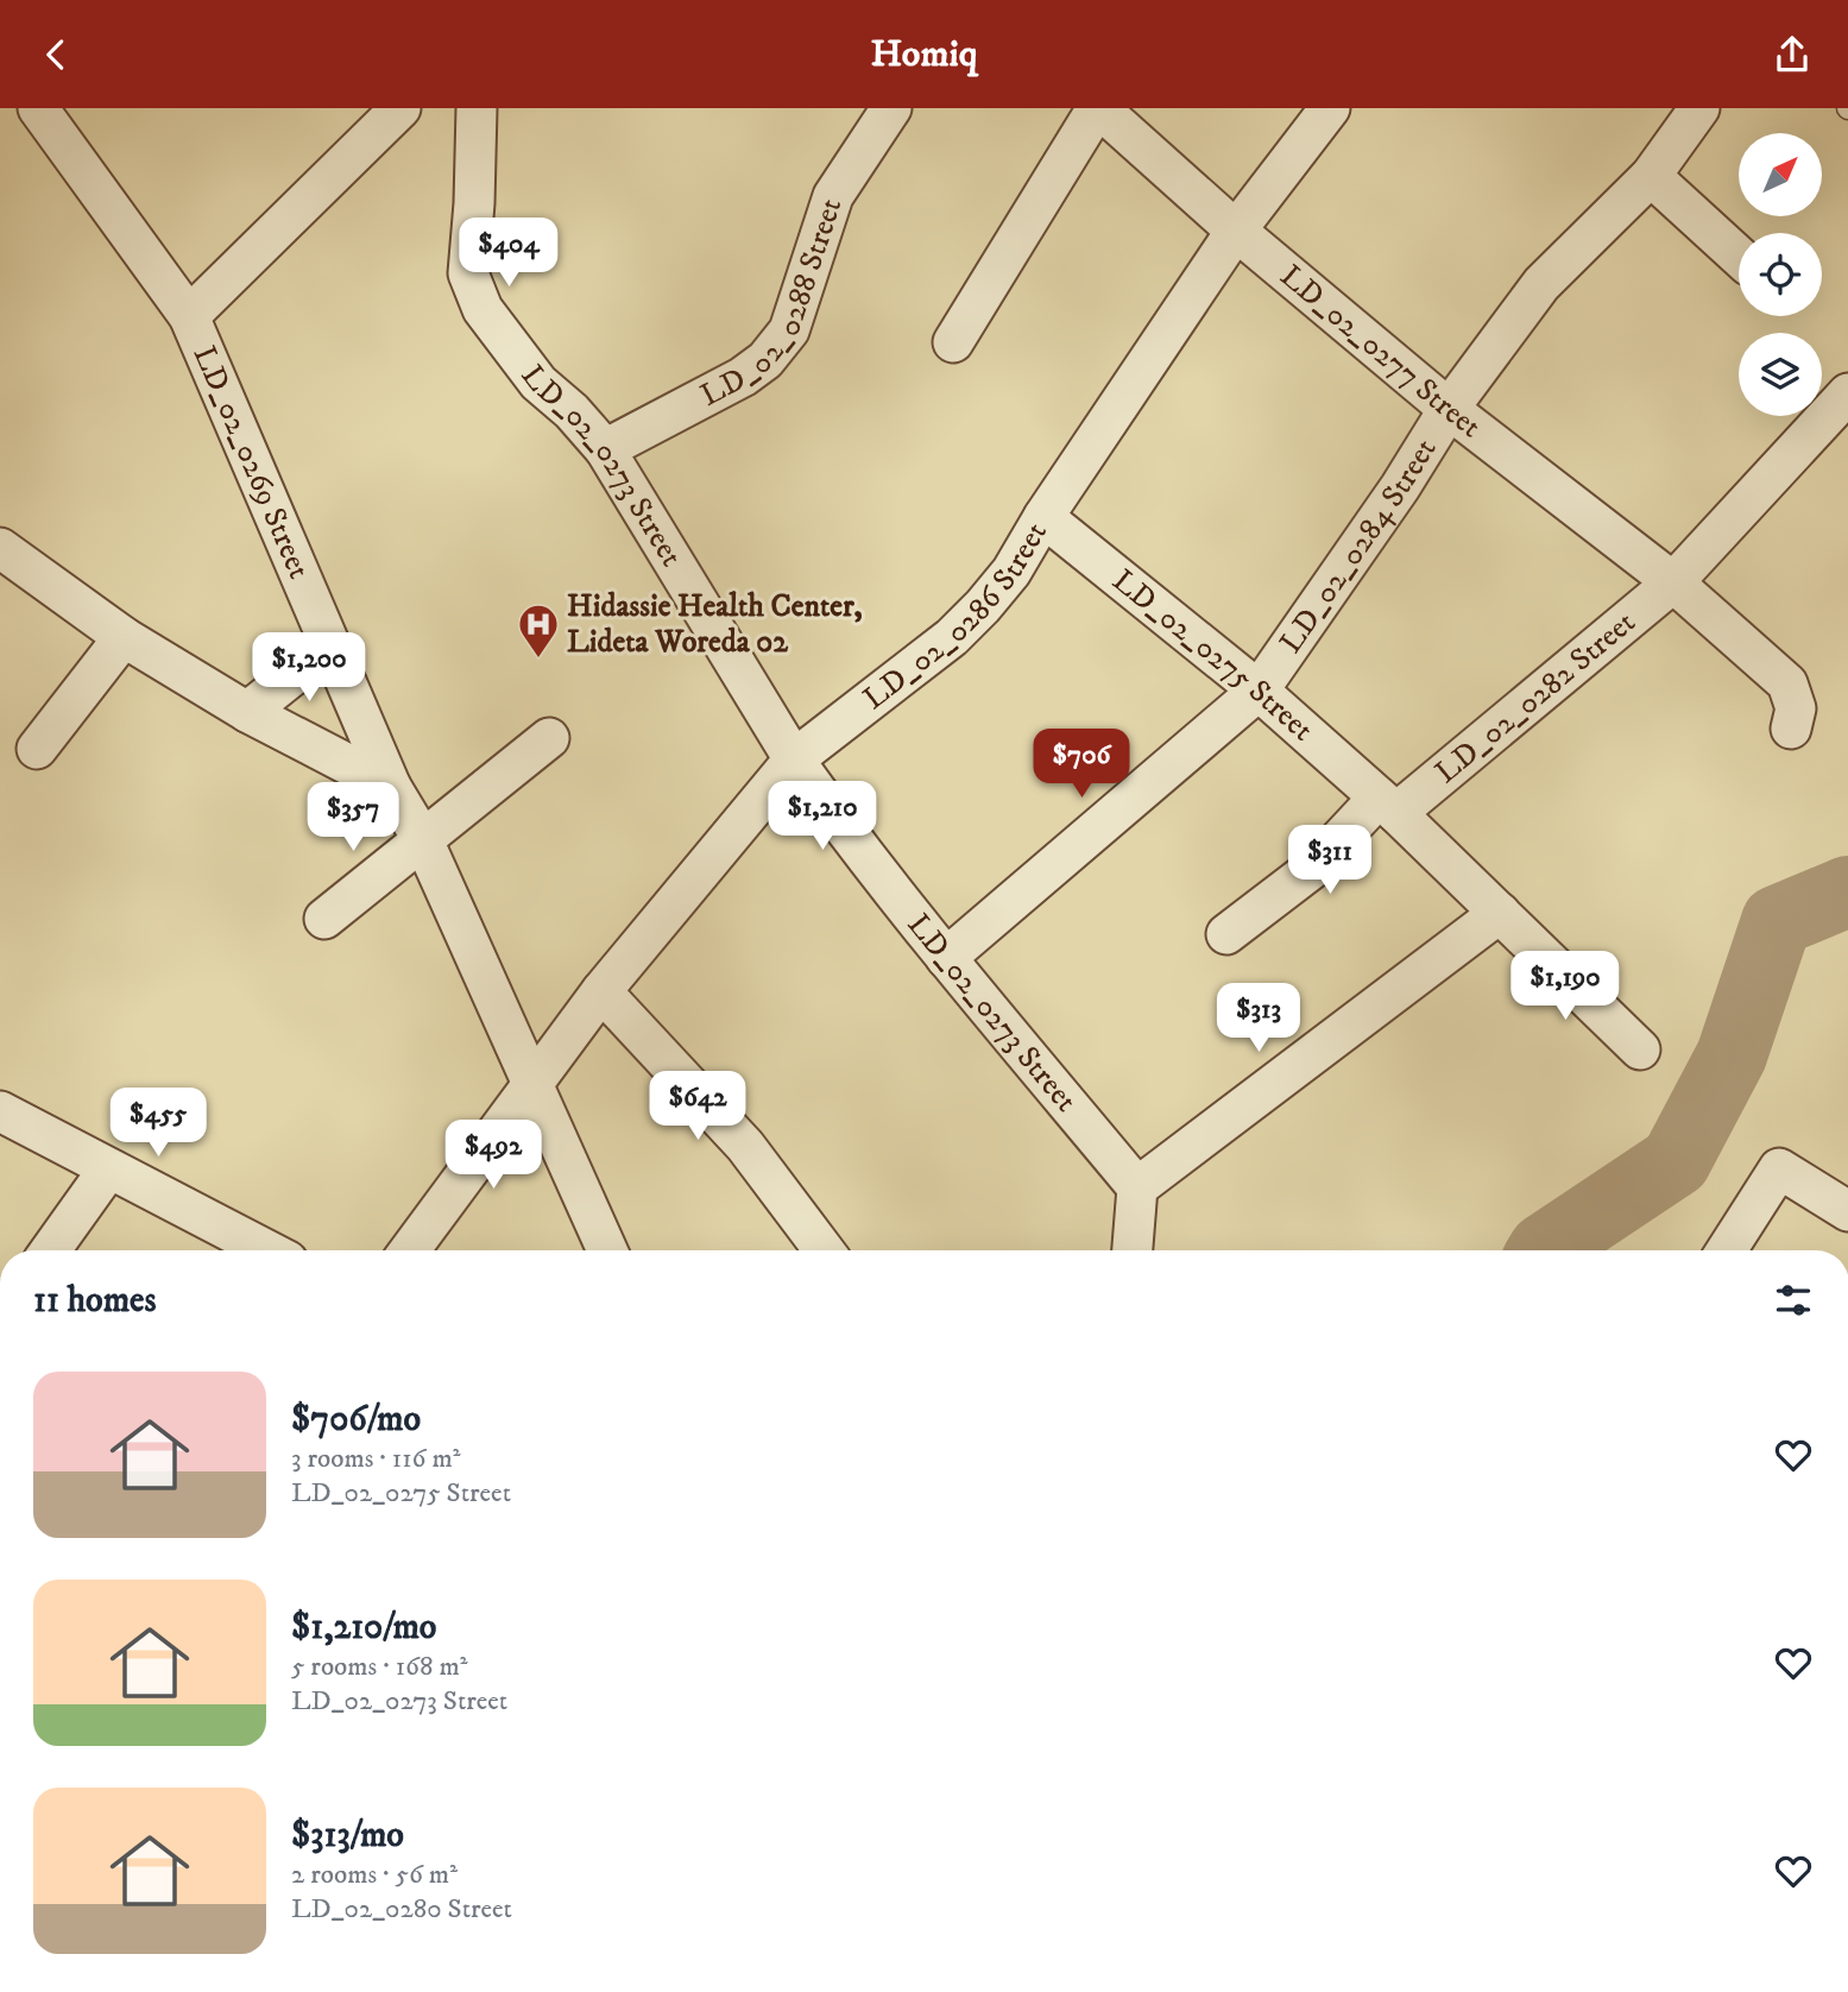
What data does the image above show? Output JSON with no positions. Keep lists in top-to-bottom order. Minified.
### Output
{"streets":{"street":["LD_02_0288 Street","LD_02_0277 Street","LD_02_0269 Street","LD_02_0273 Street","LD_02_0284 Street","LD_02_0286 Street","LD_02_0275 Street","LD_02_0282 Street"]},"crossings":[["LD_02_0288 Street","LD_02_0273 Street"],["LD_02_0277 Street","LD_02_0284 Street"],["LD_02_0277 Street","LD_02_0286 Street"],["LD_02_0277 Street","LD_02_0282 Street"],["LD_02_0269 Street","LD_02_0286 Street"],["LD_02_0273 Street","LD_02_0284 Street"],["LD_02_0273 Street","LD_02_0286 Street"],["LD_02_0284 Street","LD_02_0275 Street"],["LD_02_0286 Street","LD_02_0275 Street"],["LD_02_0275 Street","LD_02_0282 Street"]],"places":{"hospital":["Hidassie Health Center, Lideta Woreda 02"]},"north":"top right","page":{"header":"Homiq","price":["$404","$1,200","$706","$1,210","$357","$311","$1,190","$313","$642","$455","$492"],"heading":"11 homes","list":[{"name":"$706/mo","note":"3 rooms · 116 m² · LD_02_0275 Street"},{"name":"$1,210/mo","note":"5 rooms · 168 m² · LD_02_0273 Street"},{"name":"$313/mo","note":"2 rooms · 56 m² · LD_02_0280 Street"}]}}
